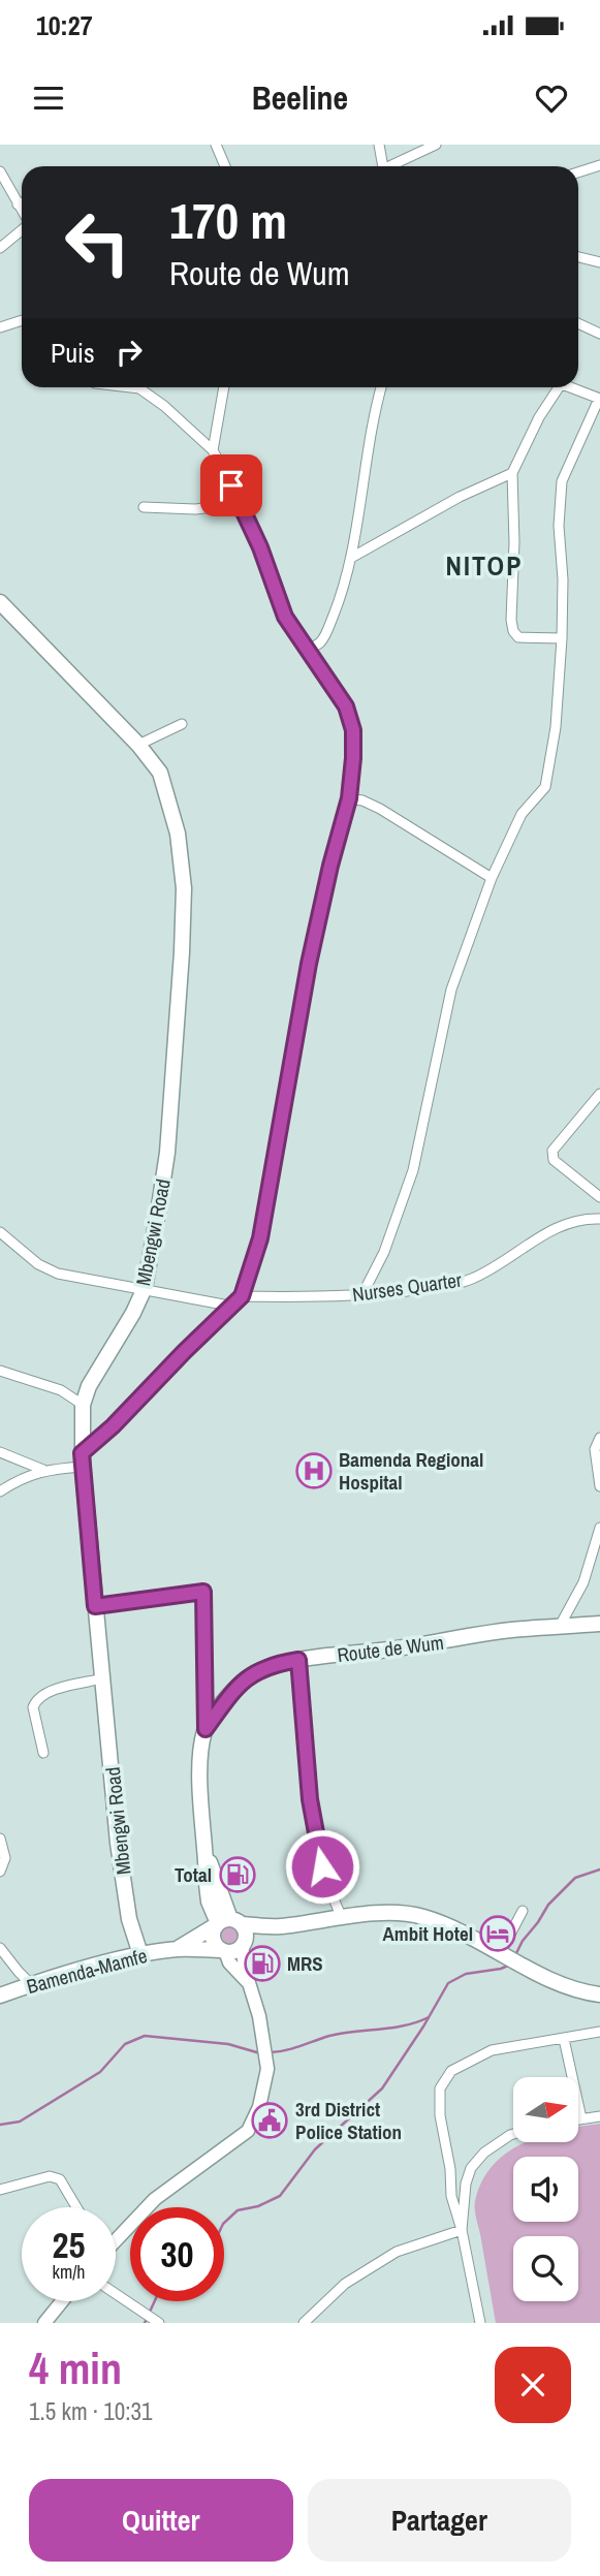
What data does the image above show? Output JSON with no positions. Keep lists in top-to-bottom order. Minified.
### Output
{"streets":{"main road":["Mbengwi Road","Route de Wum","Bamenda-Mamfe"],"street":["Nurses Quarter"]},"crossings":[["Mbengwi Road","Bamenda-Mamfe"]],"districts":["NITOP"],"places":{"hospital":["Bamenda Regional Hospital"],"fuel station":["Total","MRS"],"hotel":["Ambit Hotel"],"public building":["3rd District Police Station"]},"north":"right","page":{"status":"10:27","header":"Beeline","turn":["170 m","Route de Wum"],"then":"Puis","speed":"25 km/h","limit":"30","heading":["4 min","1.5 km · 10:31"],"buttons":["Quitter","Partager"]}}
